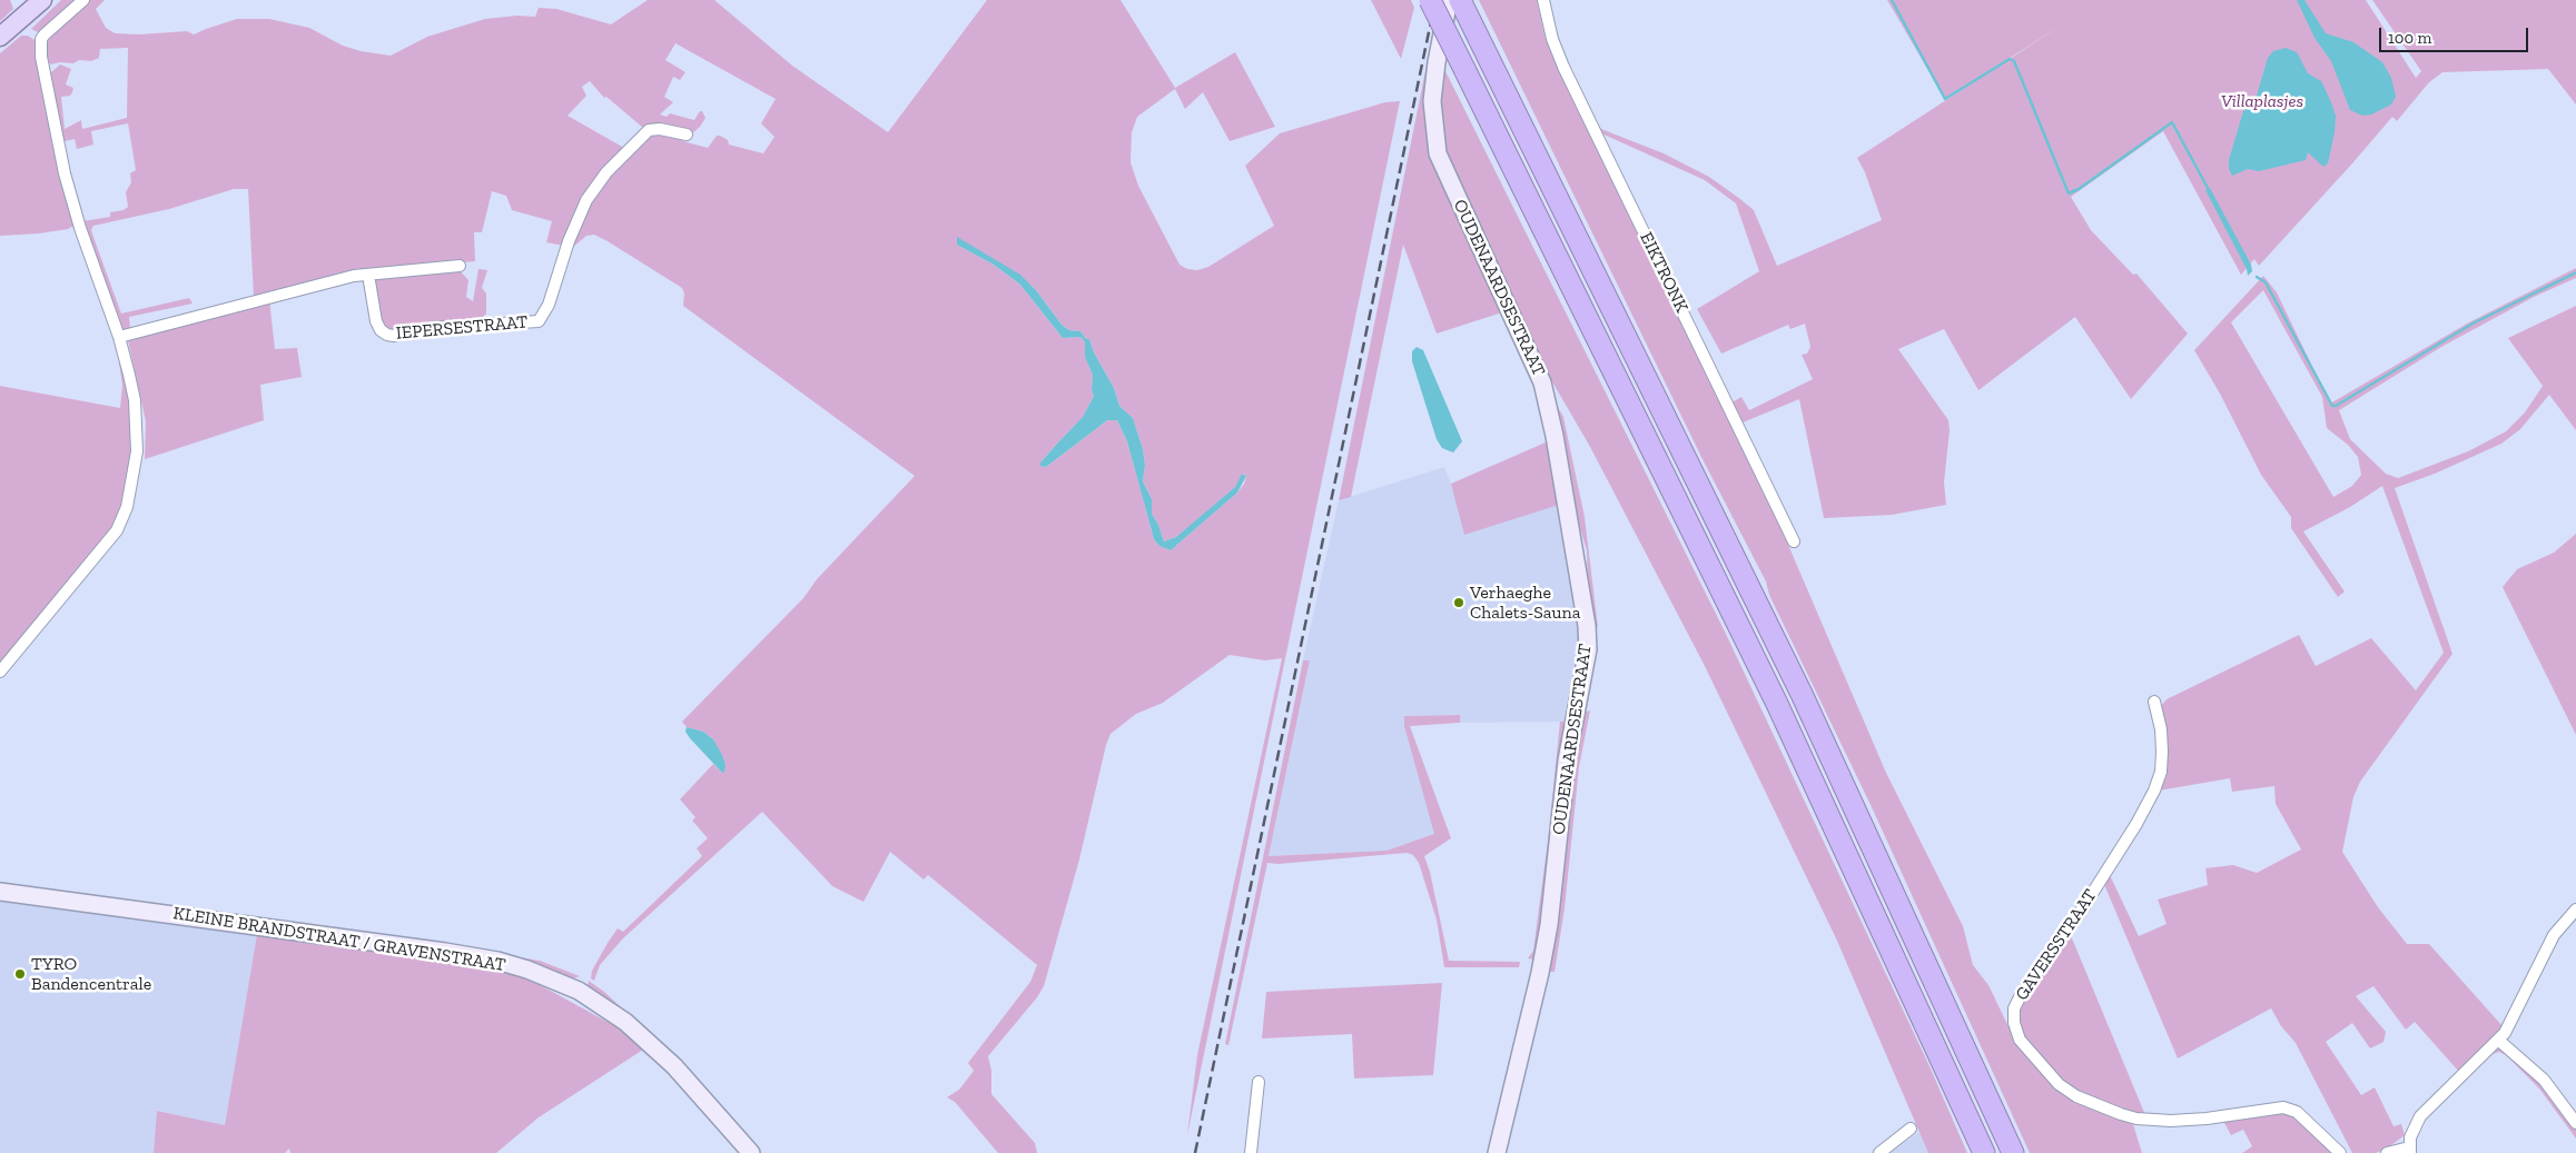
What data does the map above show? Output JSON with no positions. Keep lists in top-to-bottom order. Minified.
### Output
{"streets":{"street":["EIKTRONK","OUDENAARDSESTRAAT","IEPERSESTRAAT","KLEINE BRANDSTRAAT / GRAVENSTRAAT","GAVERSSTRAAT"]},"parks":["Villaplasjes"],"places":["Verhaeghe Chalets-Sauna","TYRO Bandencentrale"],"scale_bar":"100 m"}
